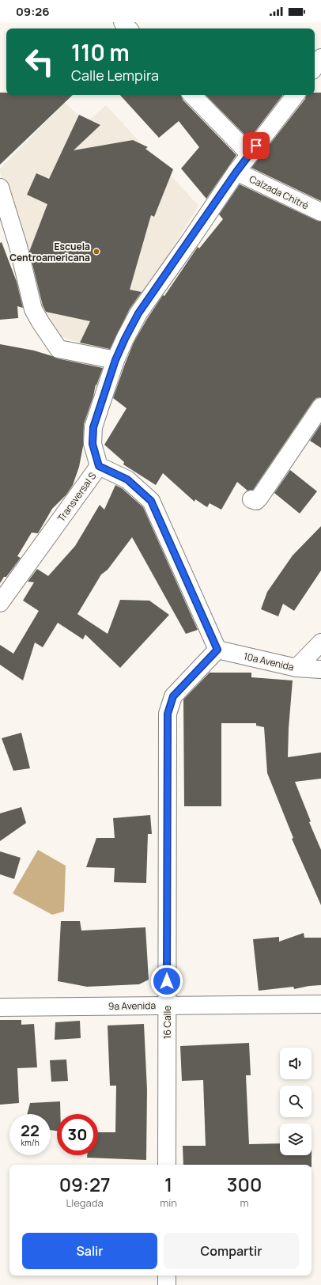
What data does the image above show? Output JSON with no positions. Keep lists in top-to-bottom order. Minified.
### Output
{"streets":{"street":["Calzada Chitré","Transversal S","10a Avenida","9a Avenida","16 Calle"]},"crossings":[["Calzada Chitré","Transversal S"],["10a Avenida","16 Calle"],["9a Avenida","16 Calle"]],"places":["Escuela Centroamericana"],"page":{"status":"09:26","turn":["110 m","Calle Lempira"],"speed":"22 km/h","limit":"30","eta":["09:27","Llegada","1","min","300","m"],"buttons":["Salir","Compartir"]}}
